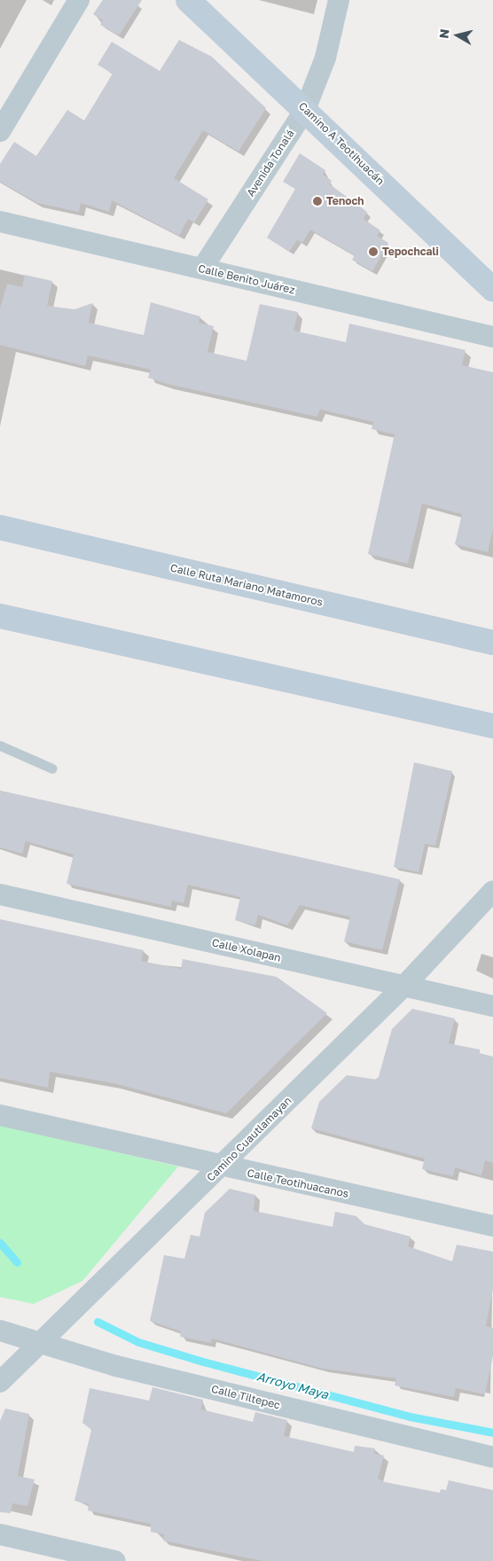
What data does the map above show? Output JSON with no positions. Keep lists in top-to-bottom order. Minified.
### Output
{"streets":{"main road":["Camino A Teotihuacán","Calle Ruta Mariano Matamoros"],"street":["Avenida Tonalá","Calle Benito Juárez","Calle Xolapan","Camino Cuautlamayan","Calle Teotihuacanos","Calle Tiltepec"]},"crossings":[["Camino A Teotihuacán","Avenida Tonalá"],["Avenida Tonalá","Calle Benito Juárez"],["Calle Xolapan","Camino Cuautlamayan"],["Camino Cuautlamayan","Calle Teotihuacanos"],["Camino Cuautlamayan","Calle Tiltepec"]],"water":["Arroyo Maya"],"places":["Tenoch","Tepochcali"],"north":"left"}
